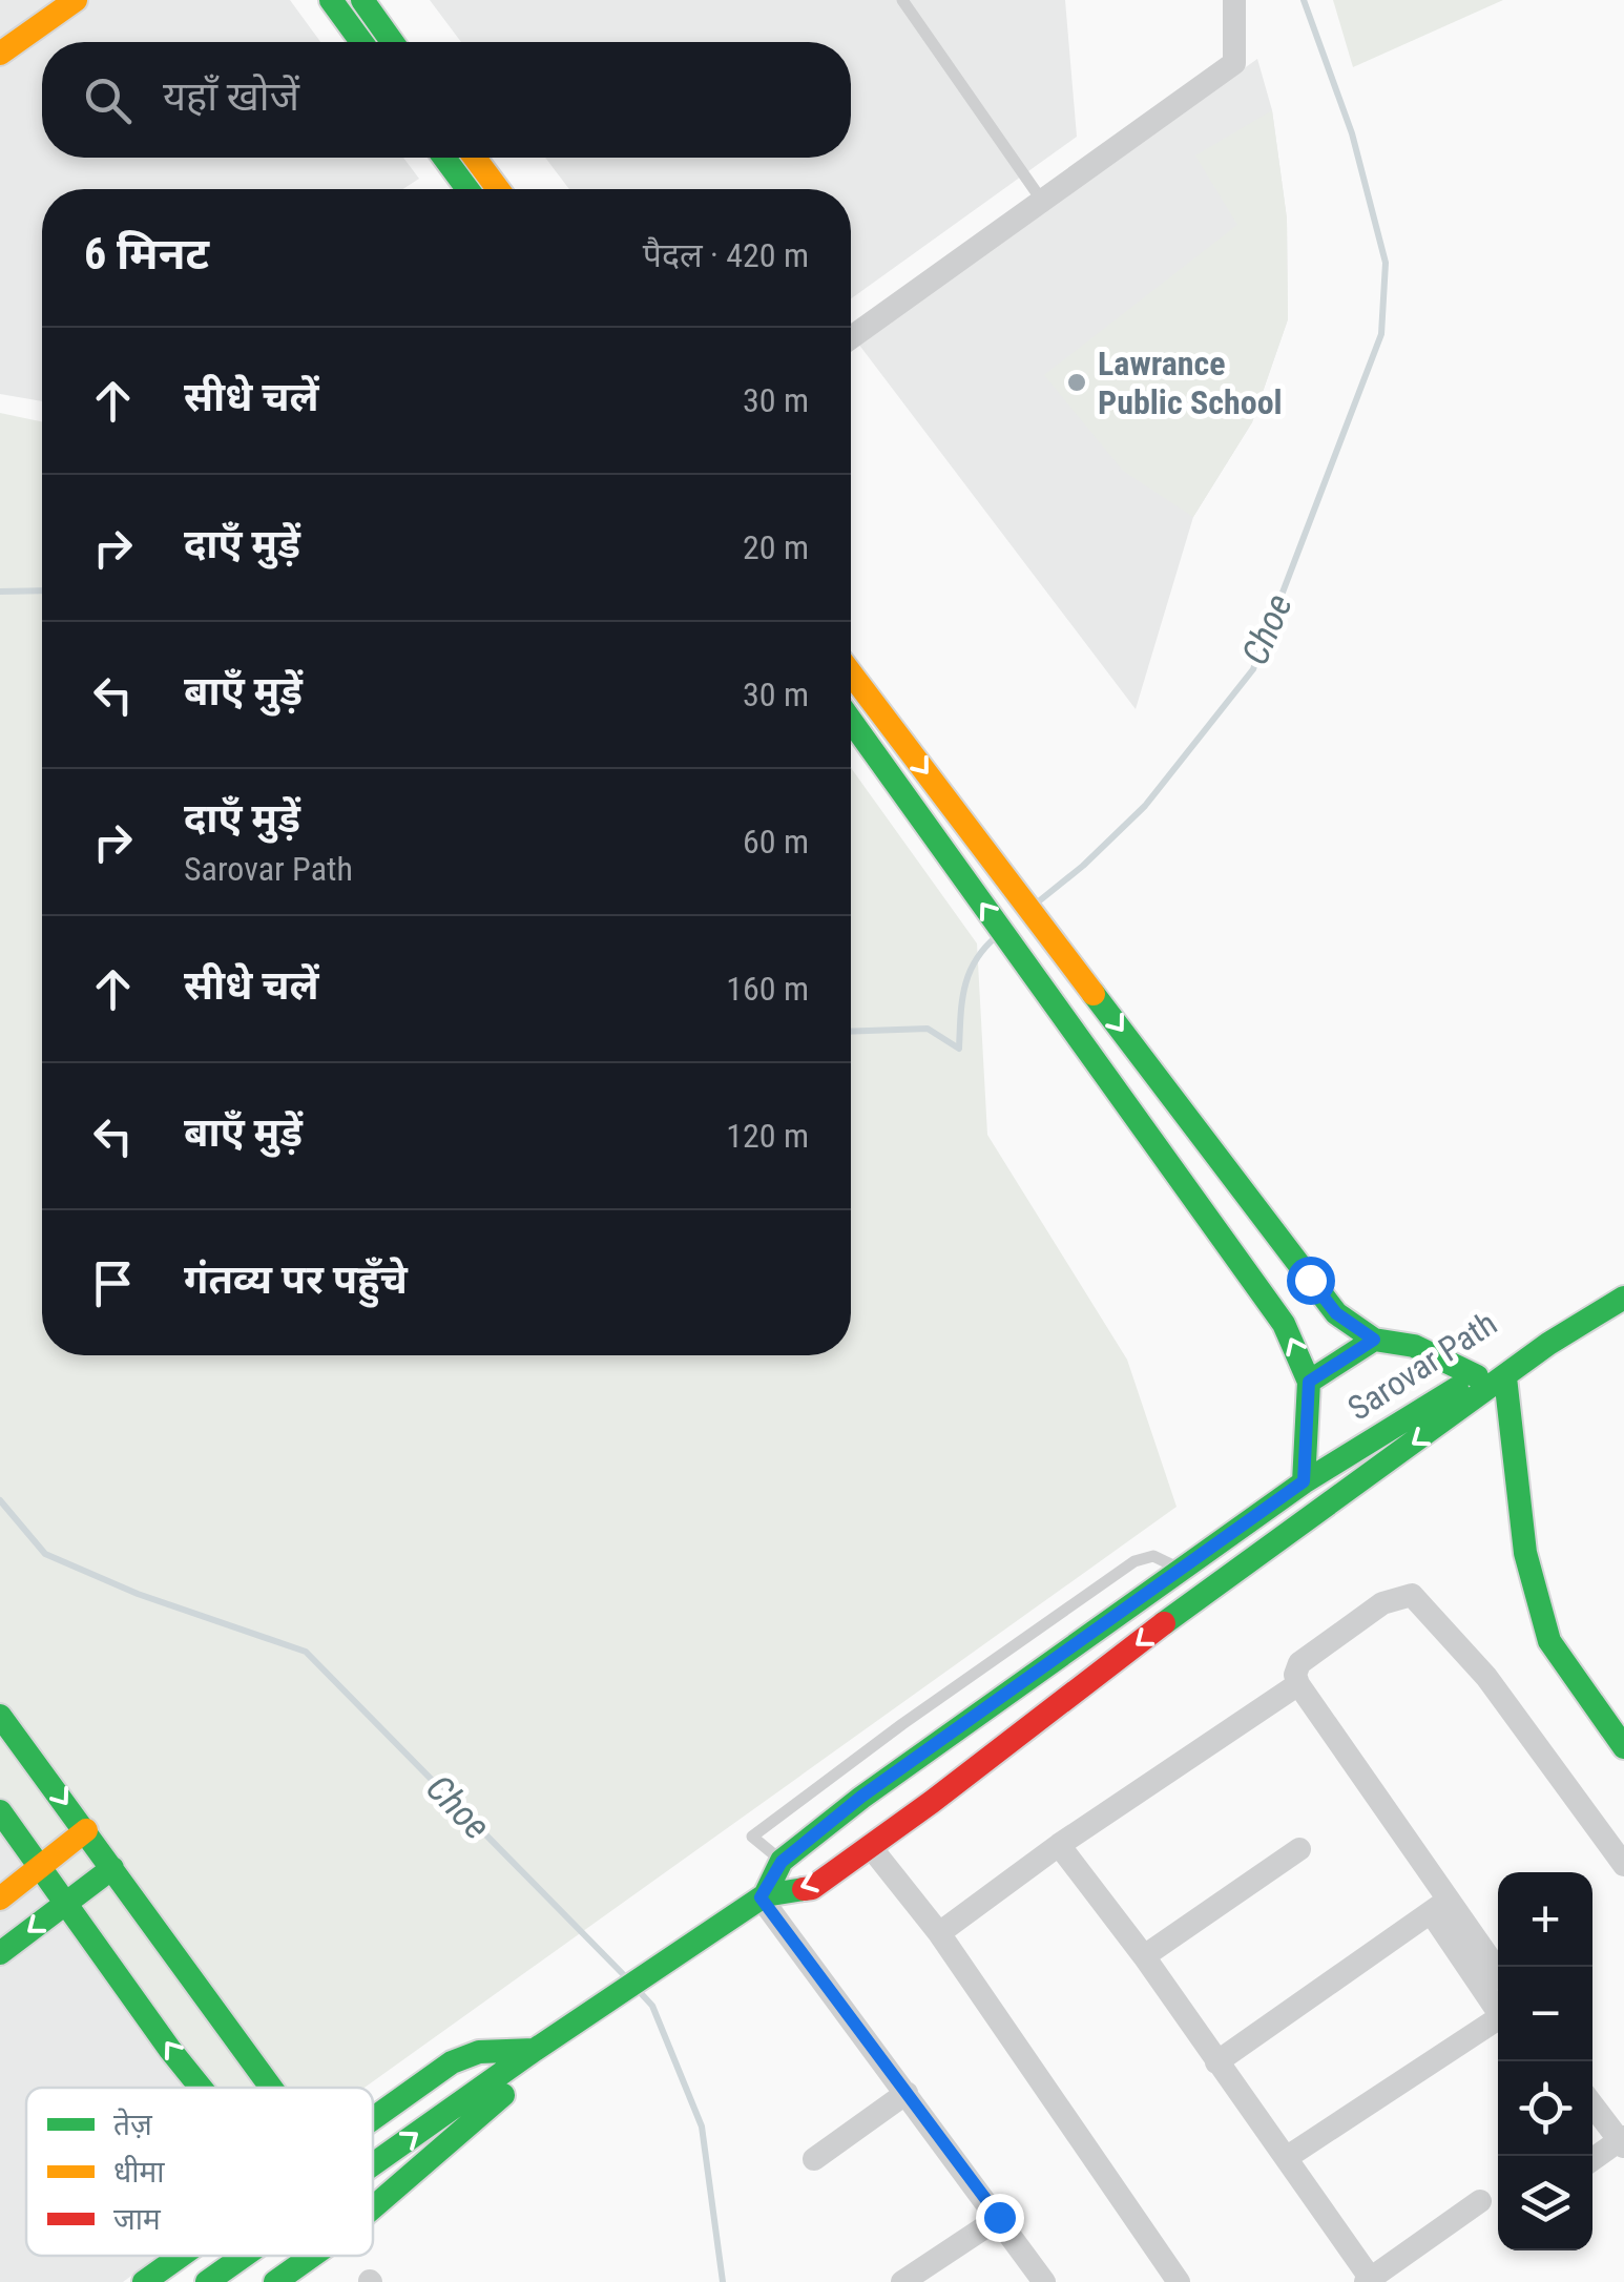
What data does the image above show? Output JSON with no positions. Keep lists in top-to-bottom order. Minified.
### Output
{"streets":{"main road":["Sarovar Path"]},"water":["Choe"],"places":["Lawrance Public School"],"legend":["तेज़","धीमा","जाम"],"page":{"search":"यहाँ खोजें","heading":["6 मिनट","पैदल · 420 m"],"list":[["सीधे चलें","30 m"],["दाएँ मुड़ें","20 m"],["बाएँ मुड़ें","30 m"],["दाएँ मुड़ें","Sarovar Path","60 m"],["सीधे चलें","160 m"],["बाएँ मुड़ें","120 m"],"गंतव्य पर पहुँचे"],"map_buttons":["+","−"]}}
